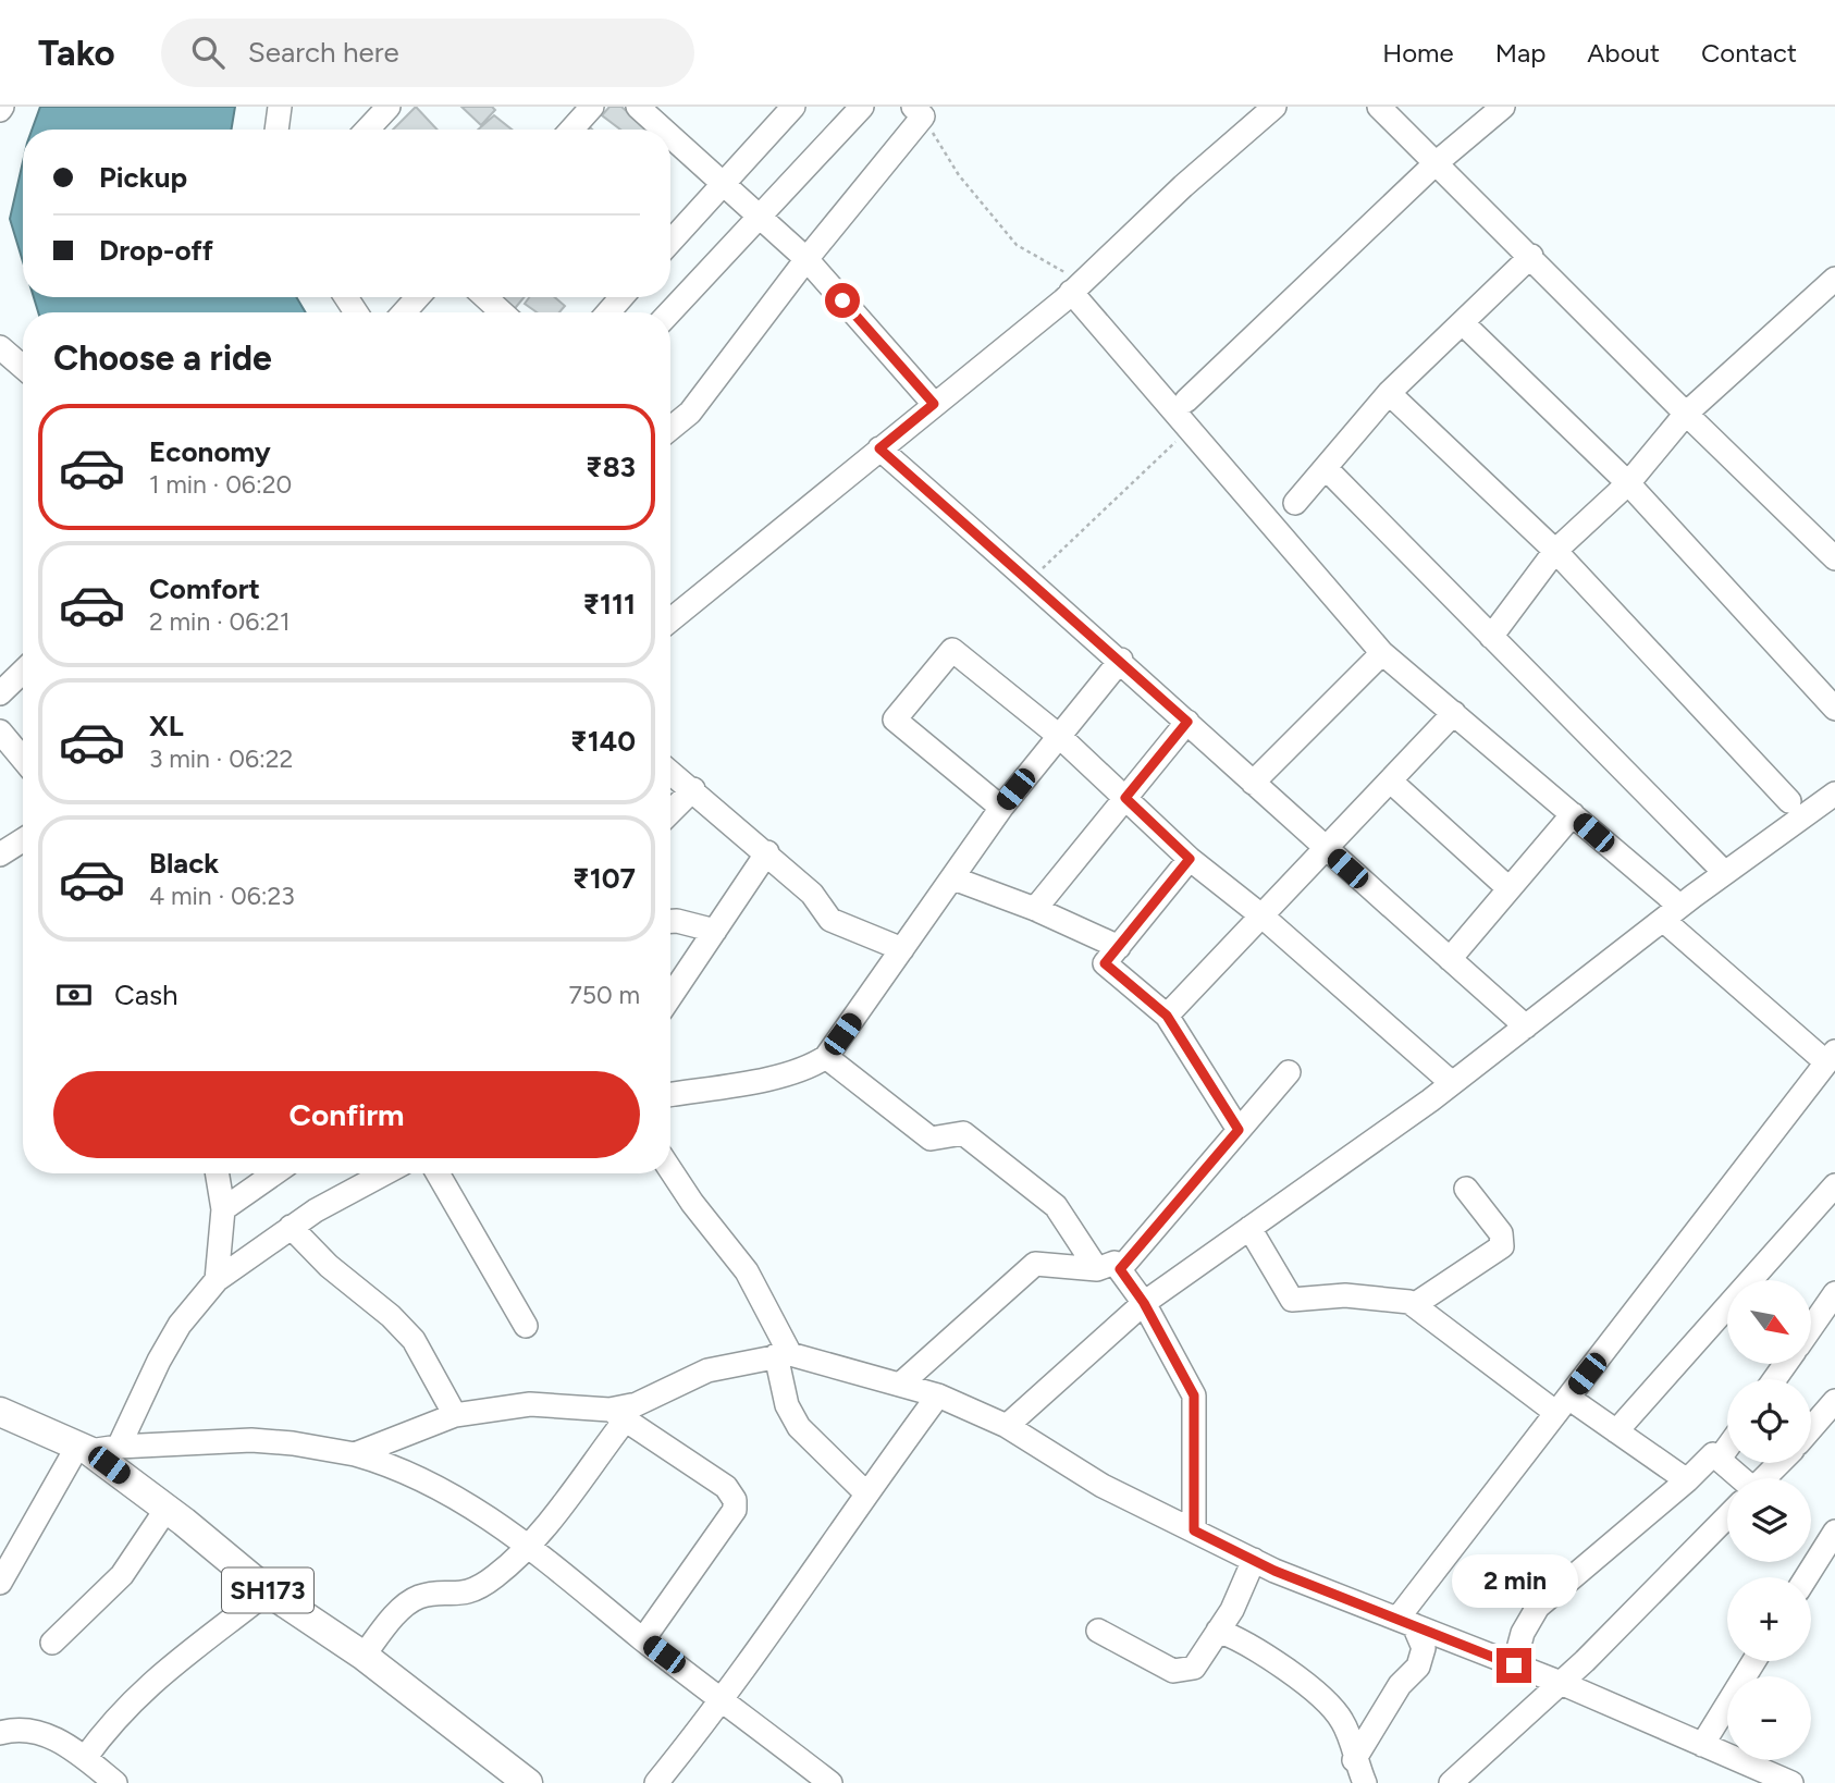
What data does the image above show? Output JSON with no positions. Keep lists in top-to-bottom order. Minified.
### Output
{"streets":{"main road":["SH173"]},"north":"bottom right","page":{"header":"Tako","search":"Search here","nav":["Home","Map","About","Contact"],"banner":["Pickup","Drop-off"],"heading":"Choose a ride","list":[{"name":"Economy","note":"1 min · 06:20","value":"₹83"},{"name":"Comfort","note":"2 min · 06:21","value":"₹111"},{"name":"XL","note":"3 min · 06:22","value":"₹140"},{"name":"Black","note":"4 min · 06:23","value":"₹107"}],"pay":["Cash","750 m"],"buttons":"Confirm","map_buttons":["+","−"],"bubble":"2 min"}}
